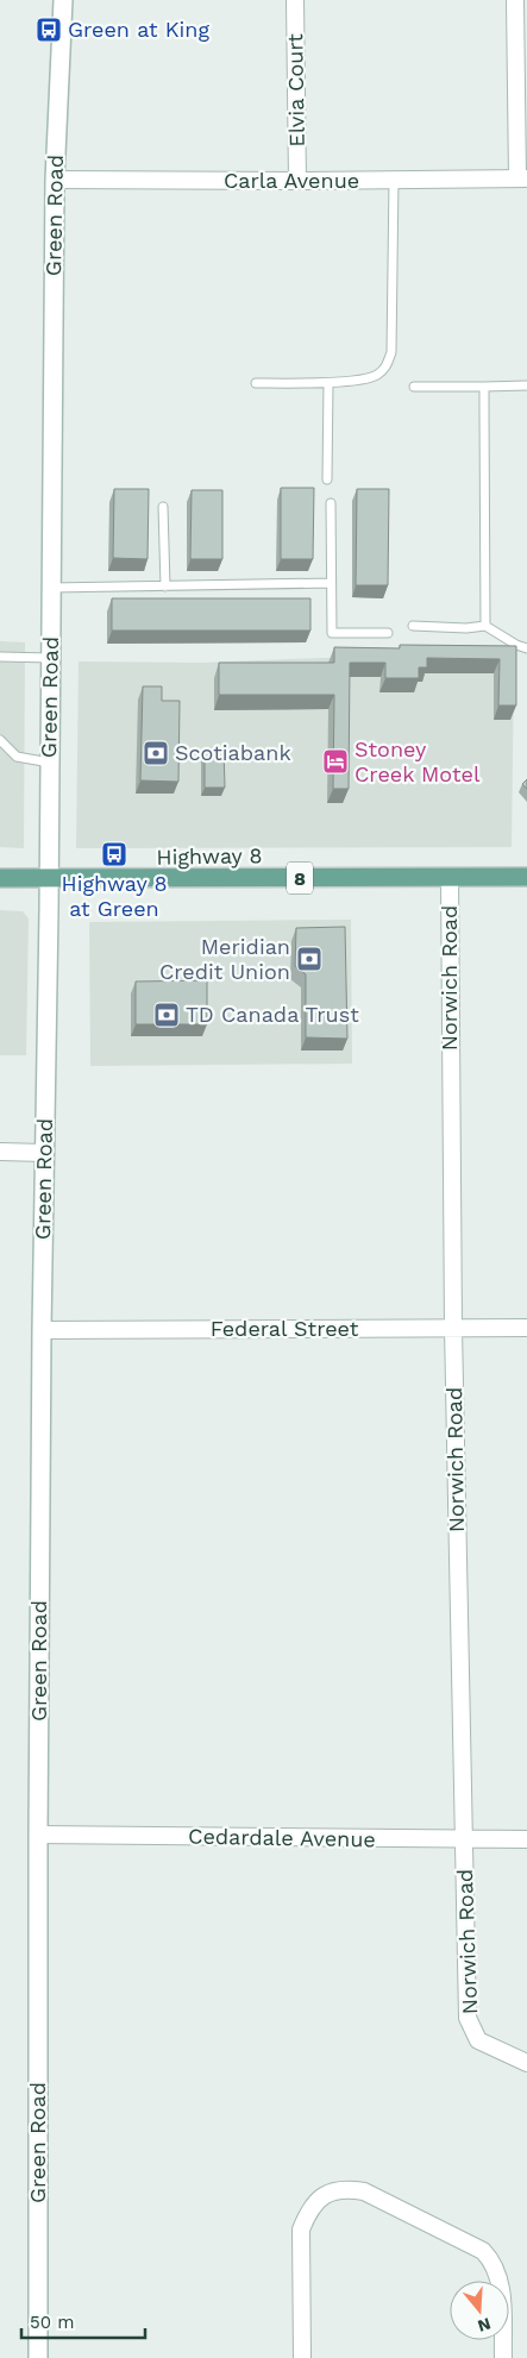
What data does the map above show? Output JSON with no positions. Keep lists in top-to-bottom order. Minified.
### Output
{"streets":{"main road":["Highway 8","8"],"street":["Elvia Court","Carla Avenue","Green Road","Norwich Road","Federal Street","Cedardale Avenue"]},"crossings":[["Elvia Court","Carla Avenue"],["Carla Avenue","Green Road"],["Green Road","Highway 8"],["Green Road","Federal Street"],["Green Road","Cedardale Avenue"],["Highway 8","Norwich Road"],["Norwich Road","Federal Street"],["Norwich Road","Cedardale Avenue"]],"places":{"bus stop":["Green at King","Highway 8 at Green"],"bank":["Scotiabank","Meridian Credit Union","TD Canada Trust"],"hotel":["Stoney Creek Motel"]},"scale_bar":"50 m","north":"bottom"}
